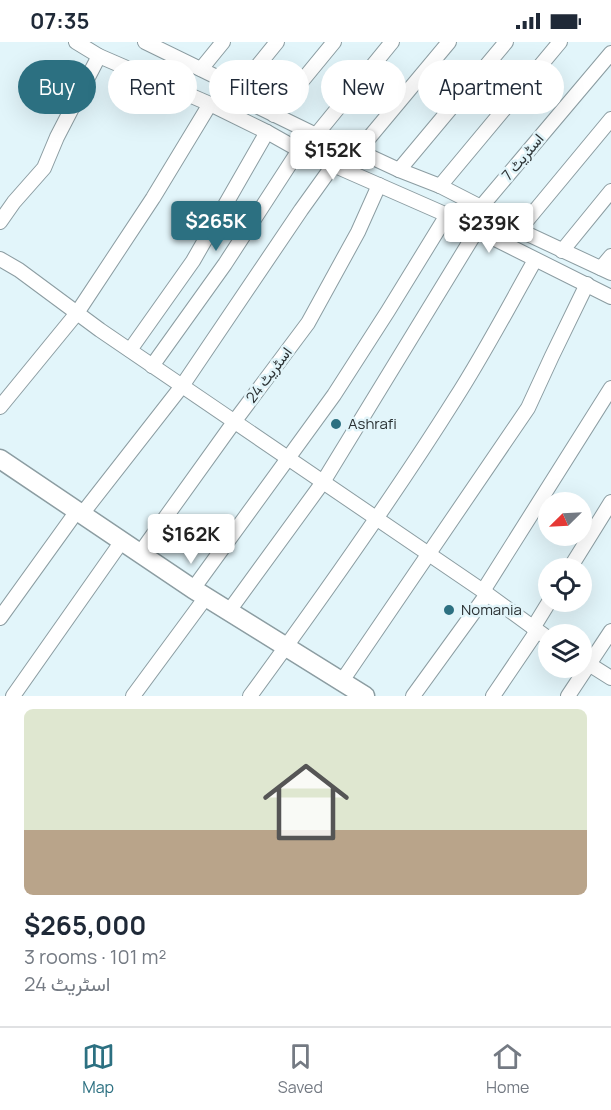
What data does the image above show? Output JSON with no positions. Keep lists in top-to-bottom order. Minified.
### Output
{"streets":{"street":["اسٹریٹ 7","اسٹریٹ 24"]},"places":["Ashrafi","Nomania"],"north":"bottom left","page":{"status":"07:35","chip":["Buy","Rent","Filters","New","Apartment"],"price":["$152K","$265K","$239K","$162K"],"list":[{"name":"$265,000","note":"3 rooms · 101 m² · اسٹریٹ 24"}],"tabs":["Map","Saved","Home"]}}
